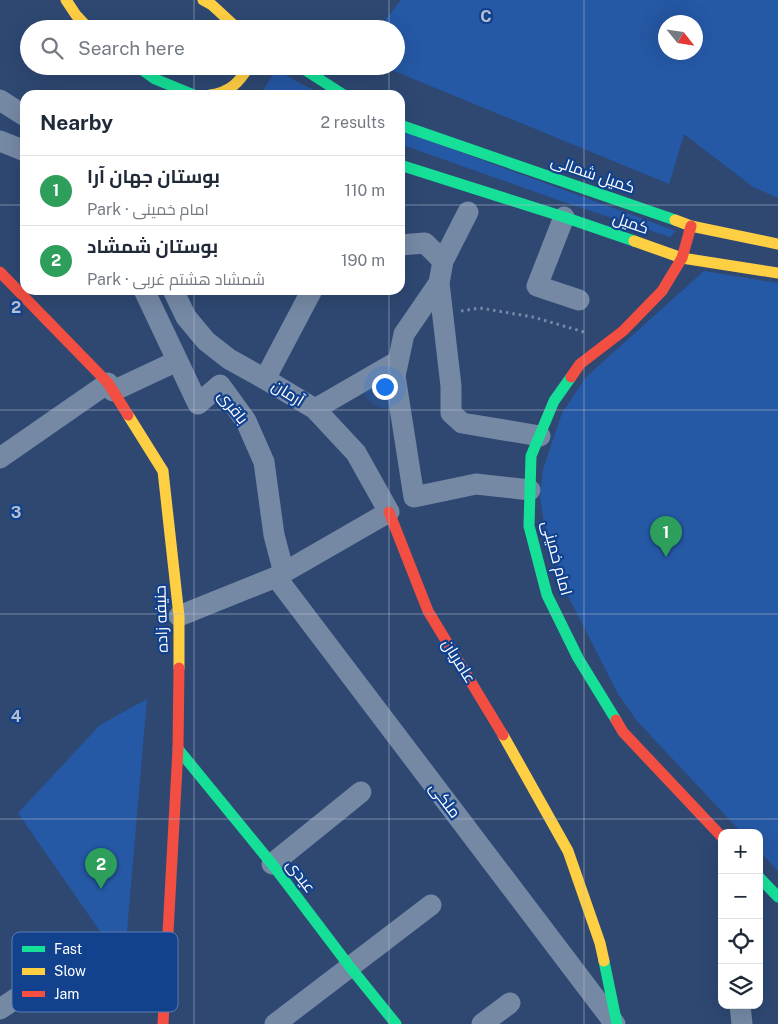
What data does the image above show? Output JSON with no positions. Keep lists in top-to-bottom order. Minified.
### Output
{"streets":{"main road":["کمیل شمالی","کمیل","امام خمینی","حنیفه زاده","عامریان","عیدی"],"street":["آرمان","باقری","ملکی"]},"crossings":[["کمیل شمالی","امام خمینی"],["کمیل","امام خمینی"],["آرمان","عامریان"],["باقری","ملکی"],["حنیفه زاده","عیدی"],["عامریان","ملکی"]],"legend":["Fast","Slow","Jam"],"north":"bottom right","page":{"search":"Search here","heading":["Nearby","2 results"],"list":[{"mark":"1","name":"بوستان جهان آرا","note":"Park · امام خمینی","value":"110 m"},{"mark":"2","name":"بوستان شمشاد","note":"Park · شمشاد هشتم غربی","value":"190 m"}],"pins":["1","2"],"map_buttons":["+","−"]},"grid":{"columns":["C"],"rows":["2","3","4"]}}
